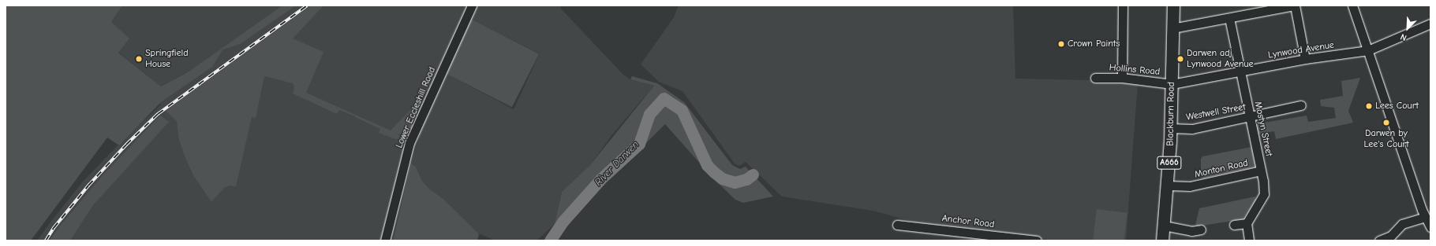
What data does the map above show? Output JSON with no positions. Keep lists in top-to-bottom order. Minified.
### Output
{"streets":{"highway":["Blackburn Road","A666"],"street":["Lynwood Avenue","Hollins Road","Lower Eccleshill Road","Westwell Street","Mostyn Street","Monton Road","Anchor Road"]},"crossings":[["Lynwood Avenue","Hollins Road"],["Lynwood Avenue","Blackburn Road"],["Lynwood Avenue","Mostyn Street"],["Hollins Road","Blackburn Road"],["Westwell Street","Blackburn Road"],["Westwell Street","Mostyn Street"],["Blackburn Road","Monton Road"],["Mostyn Street","Monton Road"]],"water":["River Darwen"],"places":["Crown Paints","Springfield House","Darwen adj Lynwood Avenue","Lees Court","Darwen by Lee's Court"],"north":"bottom left"}
